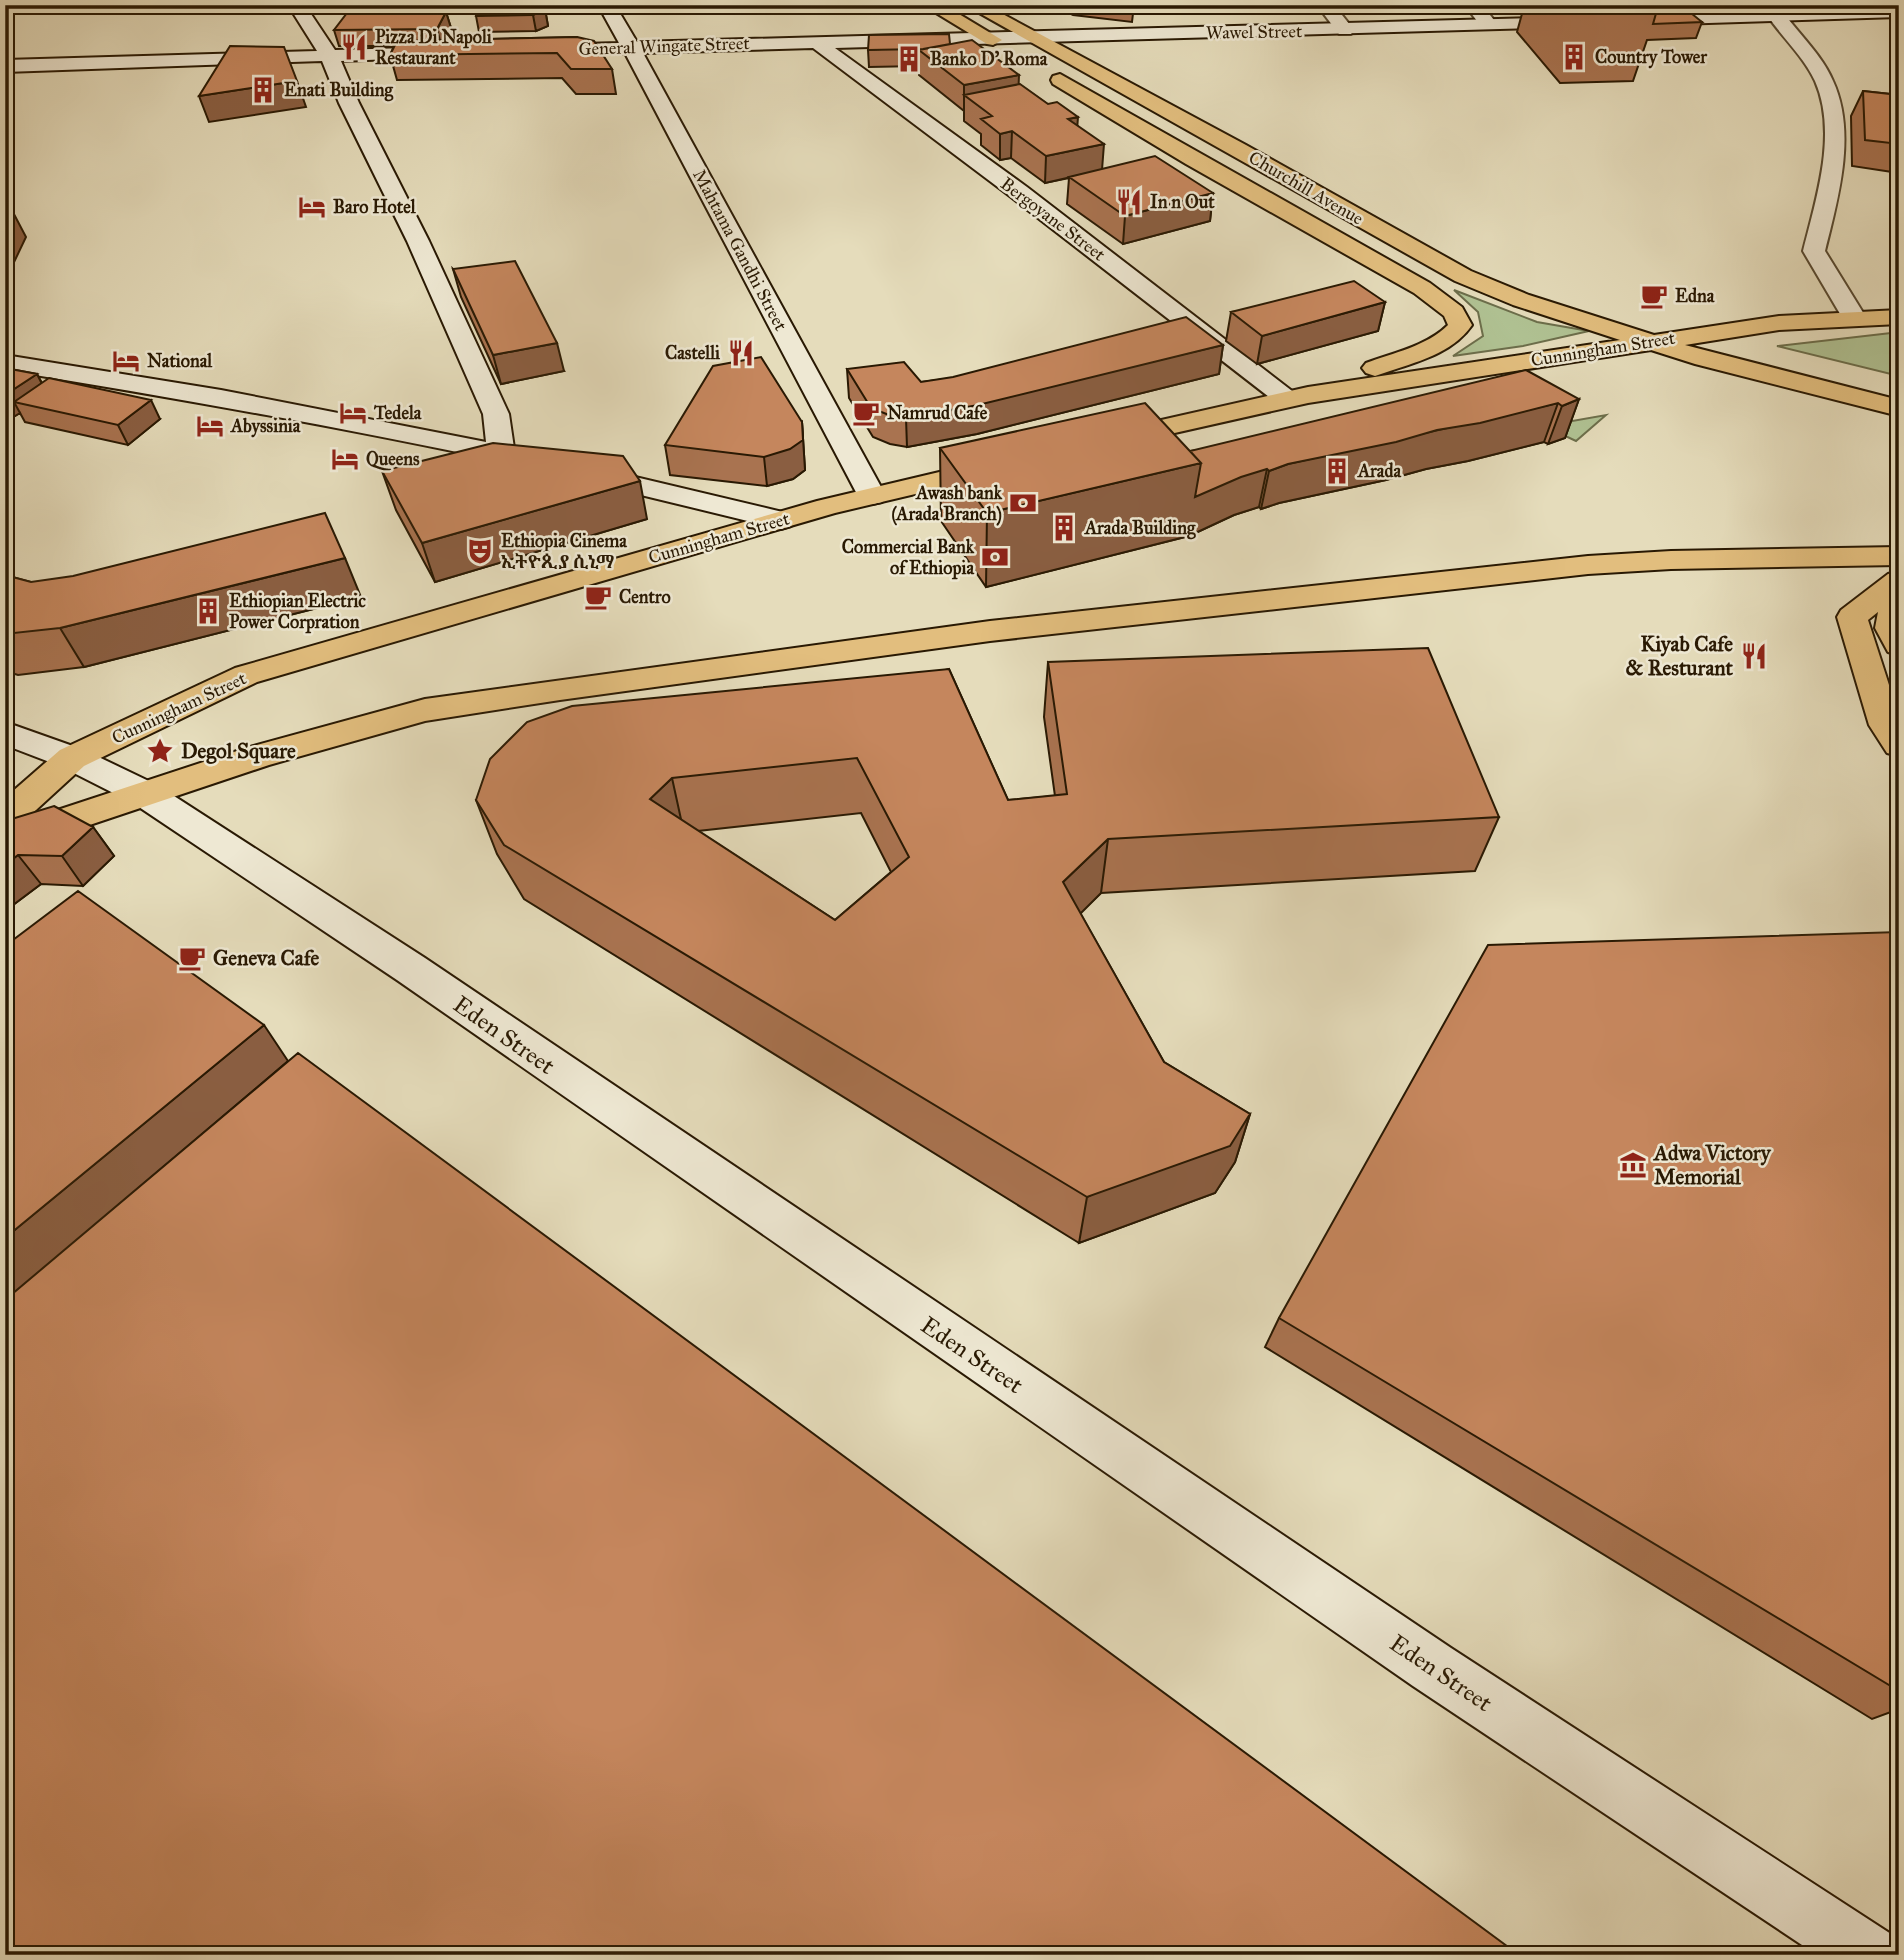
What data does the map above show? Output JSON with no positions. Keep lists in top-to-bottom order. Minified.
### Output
{"streets":{"main road":["Wawel Street","General Wingate Street","Churchill Avenue","Bergoyane Street","Mahtama Gandhi Street","Cunningham Street","Eden Street"]},"crossings":[["Wawel Street","Churchill Avenue"],["General Wingate Street","Churchill Avenue"],["General Wingate Street","Bergoyane Street"],["General Wingate Street","Mahtama Gandhi Street"],["Churchill Avenue","Cunningham Street"],["Bergoyane Street","Cunningham Street"],["Mahtama Gandhi Street","Cunningham Street"],["Cunningham Street","Eden Street"]],"places":{"restaurant":["Pizza Di Napoli Restaurant","In n Out","Castelli","Kiyab Cafe & Resturant"],"building":["Country Tower","Banko D' Roma","Enati Building","Arada","Arada Building","Ethiopian Electric Power Corpration"],"hotel":["Baro Hotel","National","Tedela","Abyssinia","Queens"],"cafe":["Edna","Namrud Cafe","Centro","Geneva Cafe"],"bank":["Awash bank (Arada Branch)","Commercial Bank of Ethiopia"],"theatre":["Ethiopia Cinema ኢትዮጲያ ሲኒማ"],"place":["Degol Square"],"museum":["Adwa Victory Memorial"]}}
